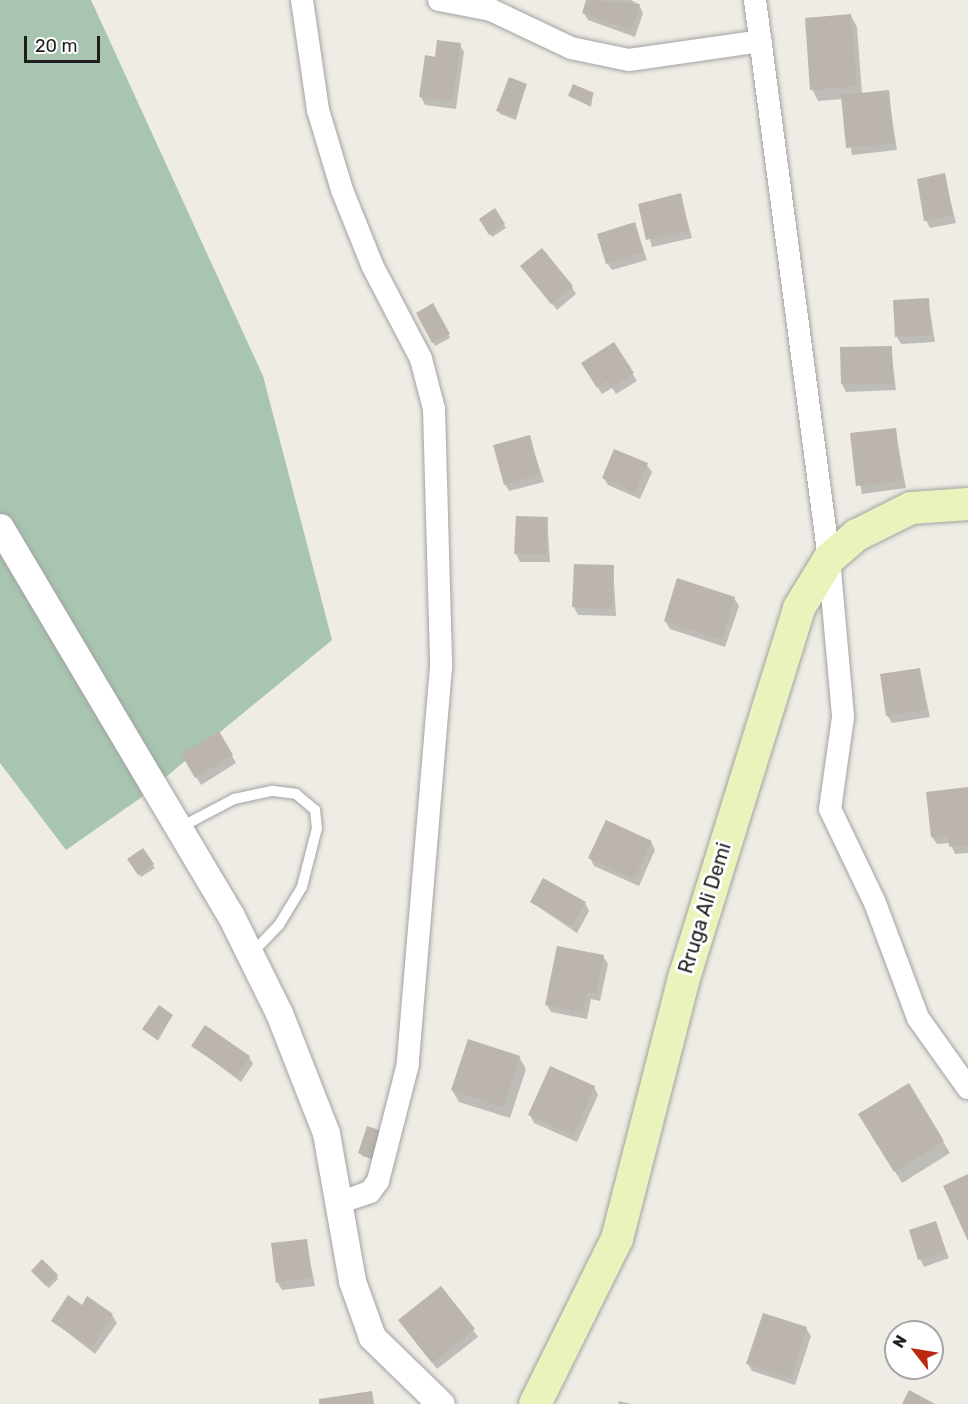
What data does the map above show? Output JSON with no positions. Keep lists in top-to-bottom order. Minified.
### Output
{"streets":{"main road":["Rruga Ali Demi"]},"scale_bar":"20 m","north":"top left"}
